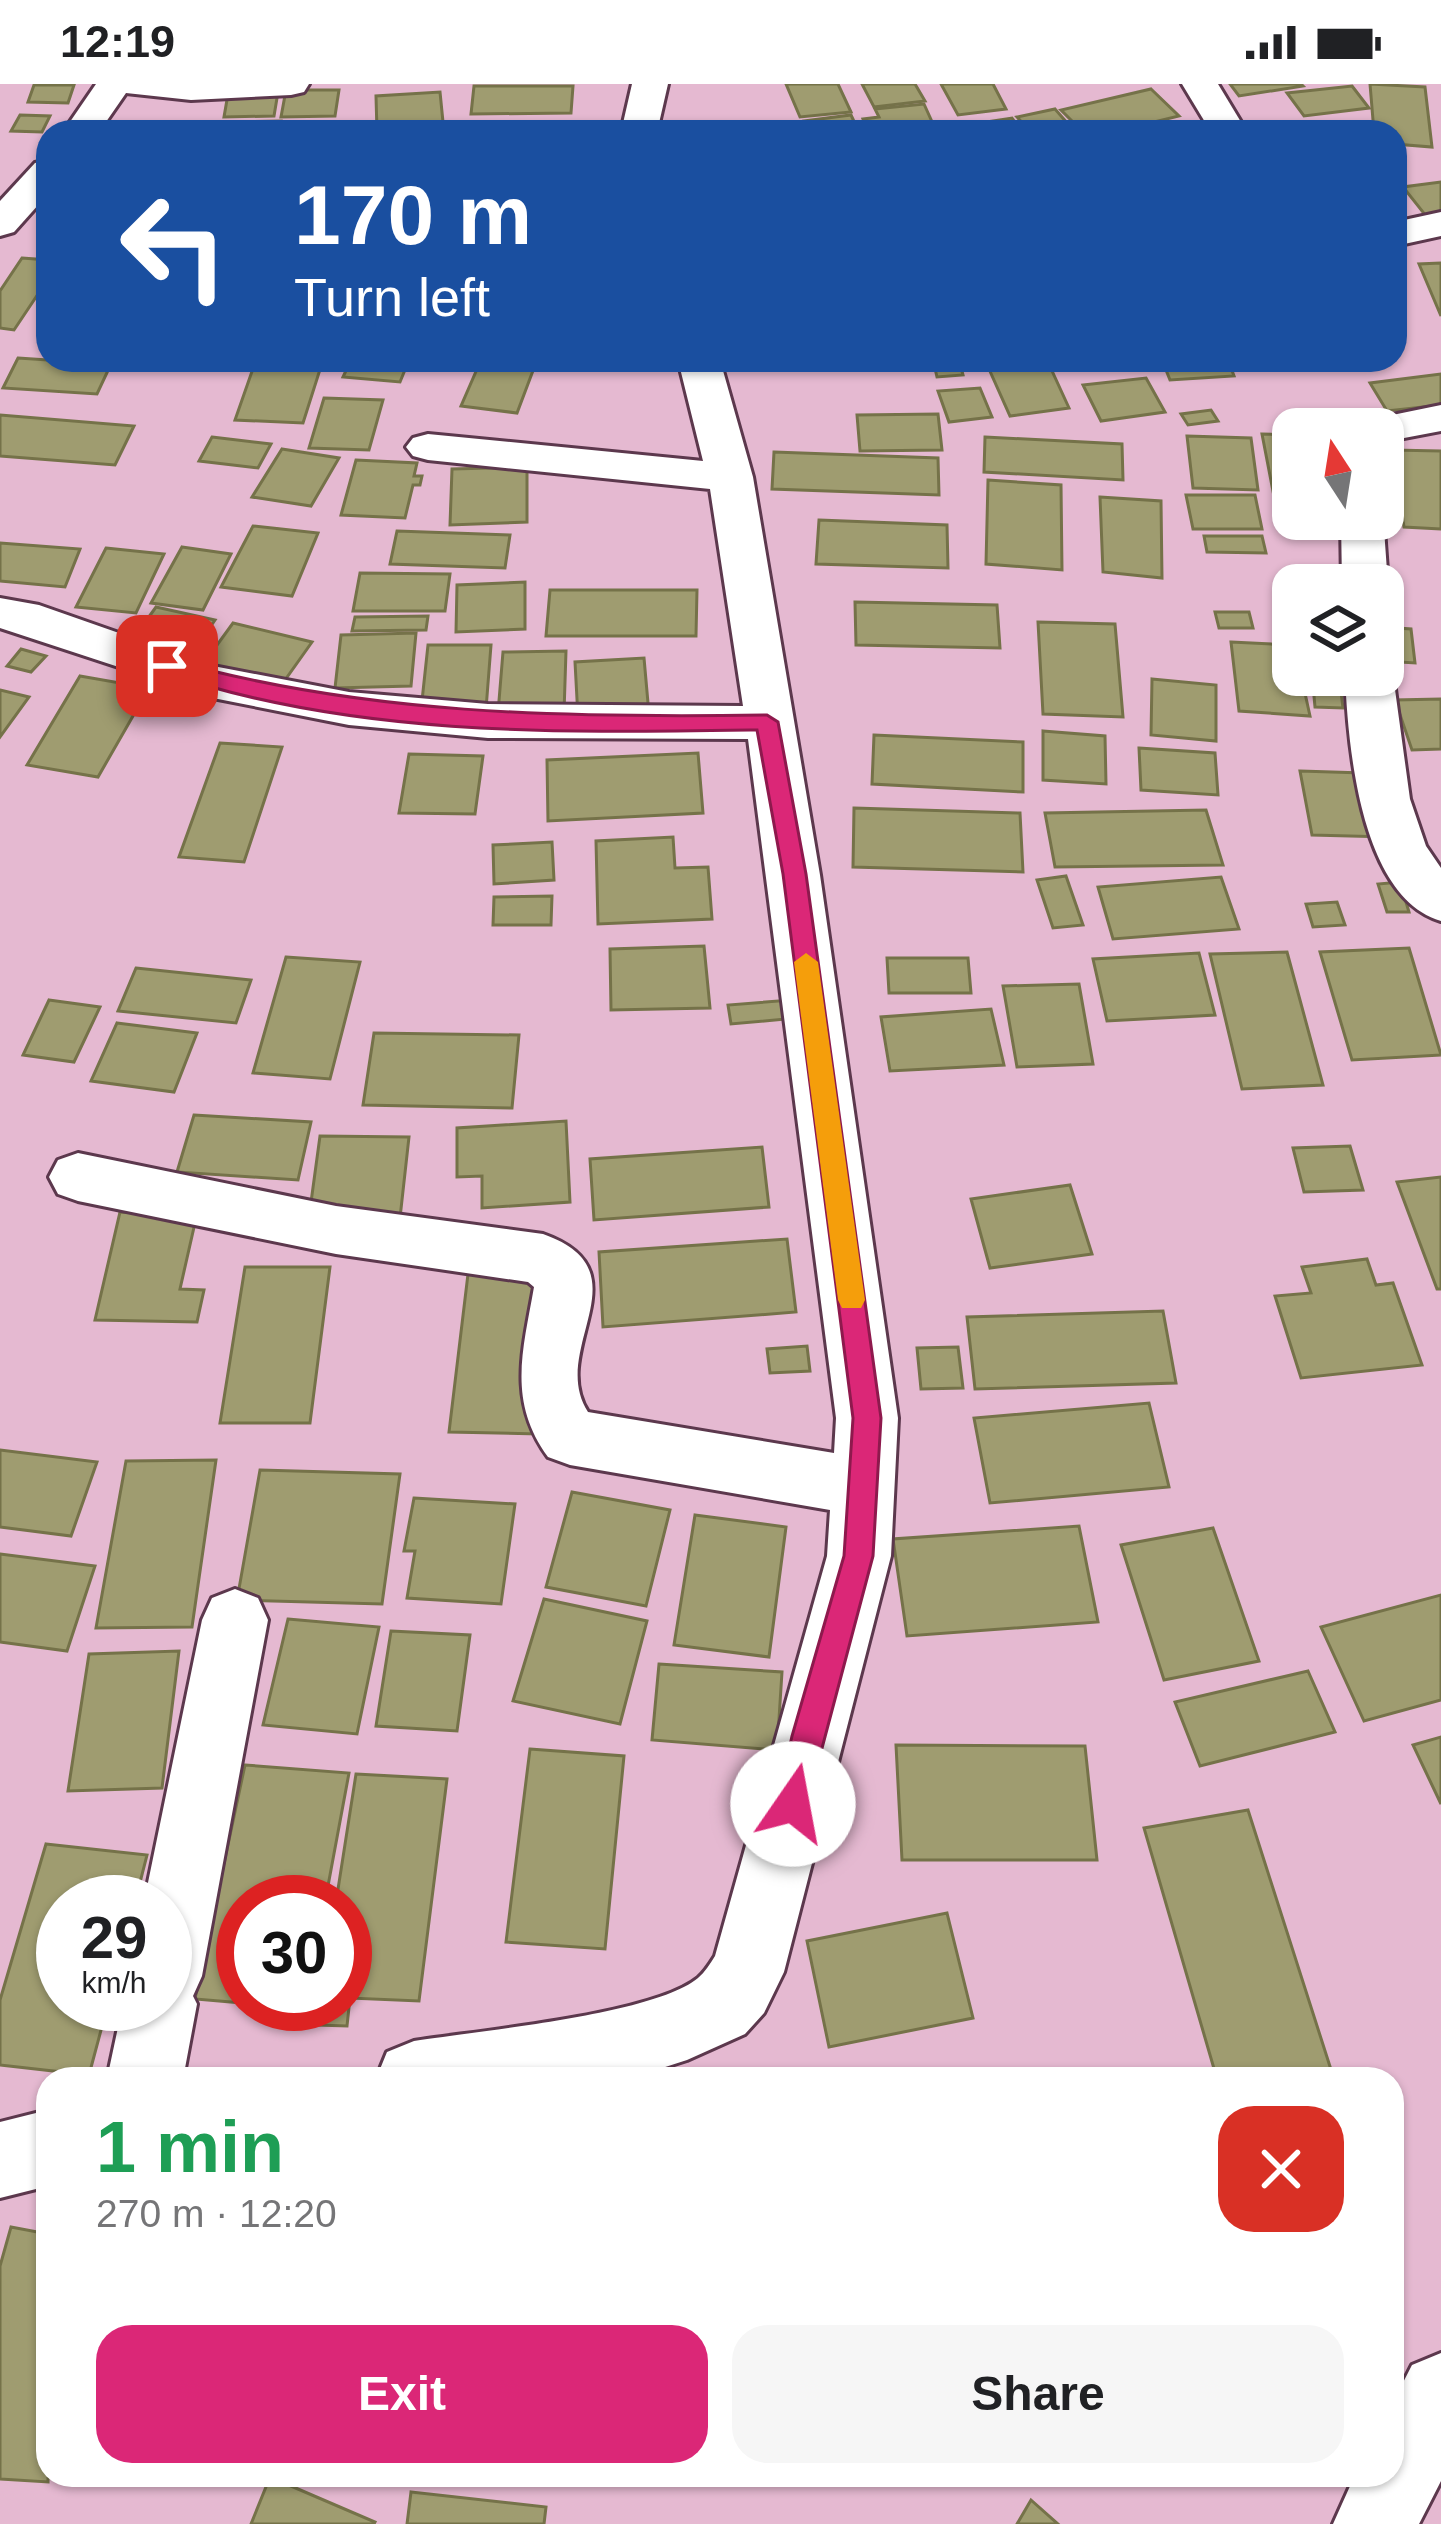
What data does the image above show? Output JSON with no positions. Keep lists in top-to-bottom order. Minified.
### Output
{"north":"top","page":{"status":"12:19","turn":["170 m","Turn left"],"speed":"29 km/h","limit":"30","heading":["1 min","270 m · 12:20"],"buttons":["Exit","Share"]}}
